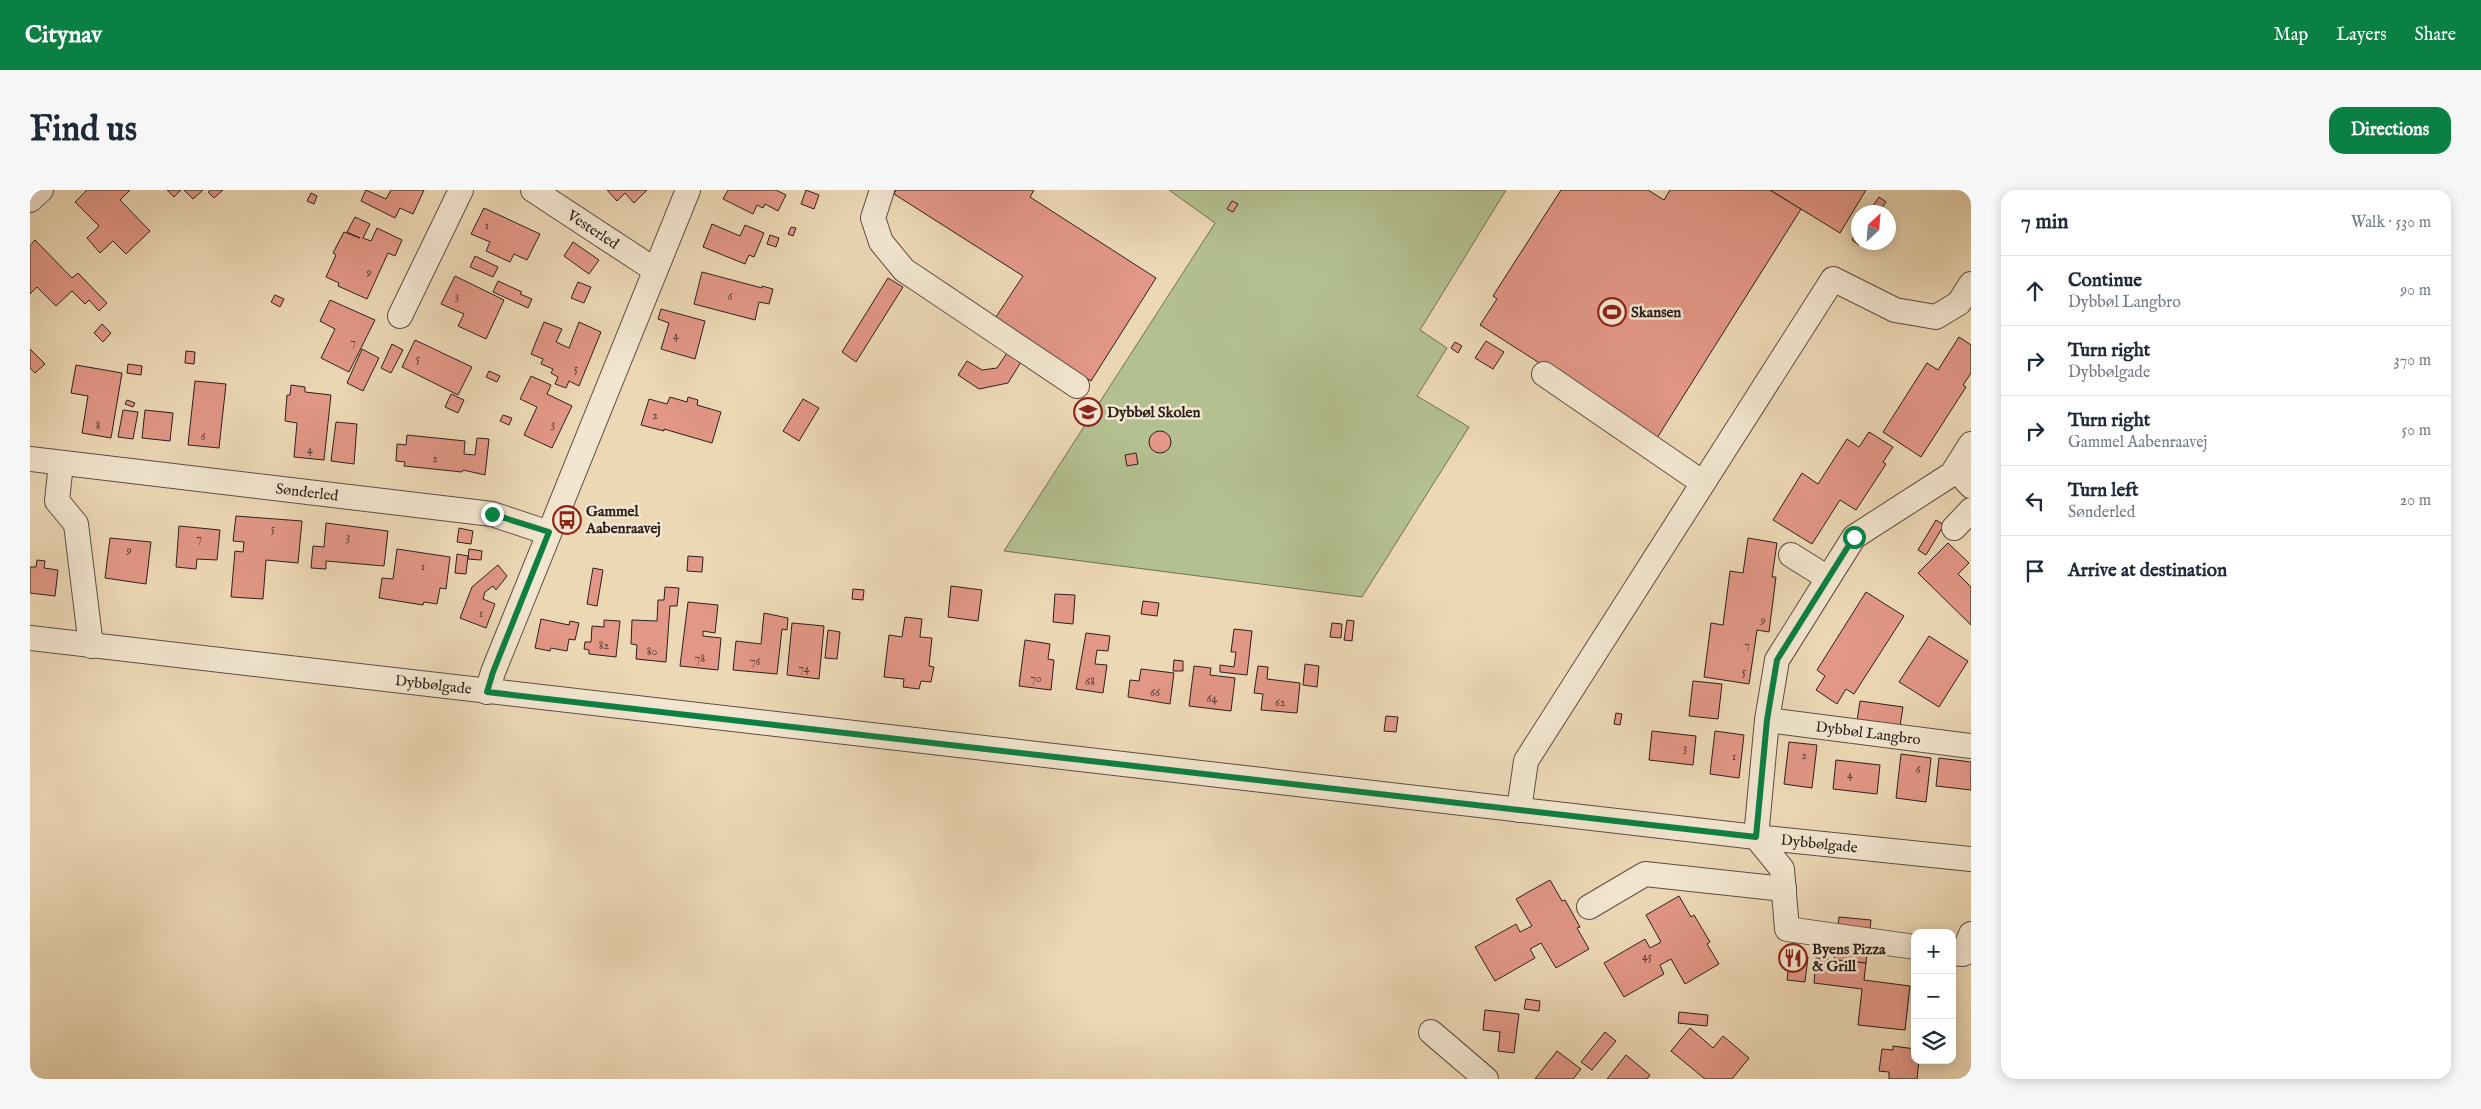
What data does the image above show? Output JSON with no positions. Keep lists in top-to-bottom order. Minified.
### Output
{"streets":{"street":["Vesterled","Sønderled","Dybbølgade","Dybbøl Langbro"]},"places":{"sports":["Skansen"],"school or university":["Dybbøl Skolen"],"bus stop":["Gammel Aabenraavej"],"restaurant":["Byens Pizza & Grill"]},"house_numbers":["1","9","3","6","4","7","5","5","2","3","8","6","4","2","5","3","7","9","1","1","9","82","7","80","78","76","74","5","70","68","66","64","62","3","2","1","6","4","45"],"north":"top right","page":{"header":"Citynav","nav":["Map","Layers","Share"],"buttons":"Directions","title":"Find us","heading":["7 min","Walk · 530 m"],"list":[["Continue","Dybbøl Langbro","90 m"],["Turn right","Dybbølgade","370 m"],["Turn right","Gammel Aabenraavej","50 m"],["Turn left","Sønderled","20 m"],"Arrive at destination"],"map_buttons":["+","−"]}}
